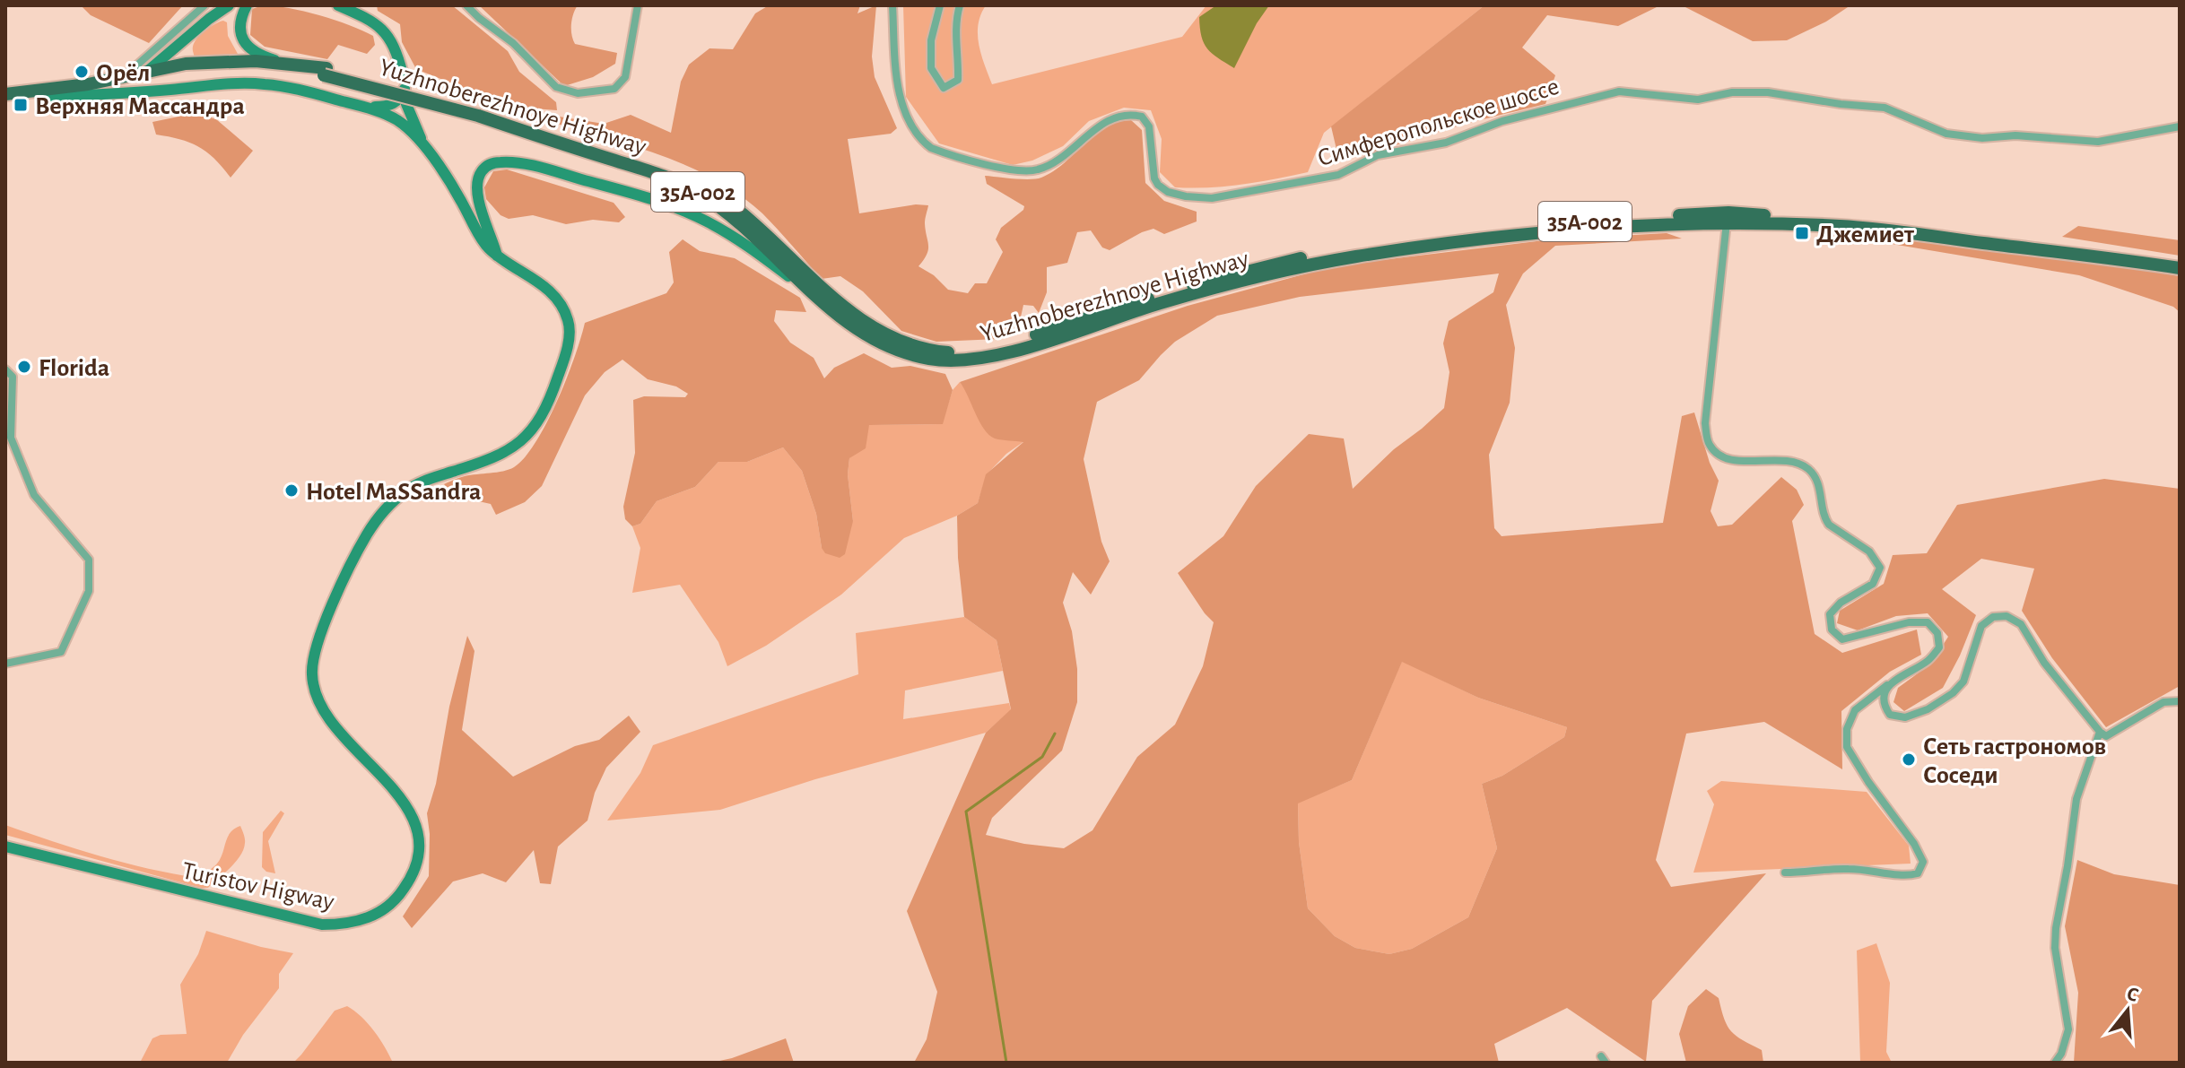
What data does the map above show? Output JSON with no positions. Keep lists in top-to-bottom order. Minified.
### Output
{"streets":{"highway":["Yuzhnoberezhnoye Highway","35А-002"],"main road":["Turistov Higway"],"street":["Симферопольское шоссе"]},"crossings":[["Yuzhnoberezhnoye Highway","Turistov Higway"]],"places":{"other":["Орёл","Florida","Hotel MaSSandra","Сеть гастрономов Соседи"],"transit":["Верхняя Массандра","Джемиет"]},"north":"top"}
